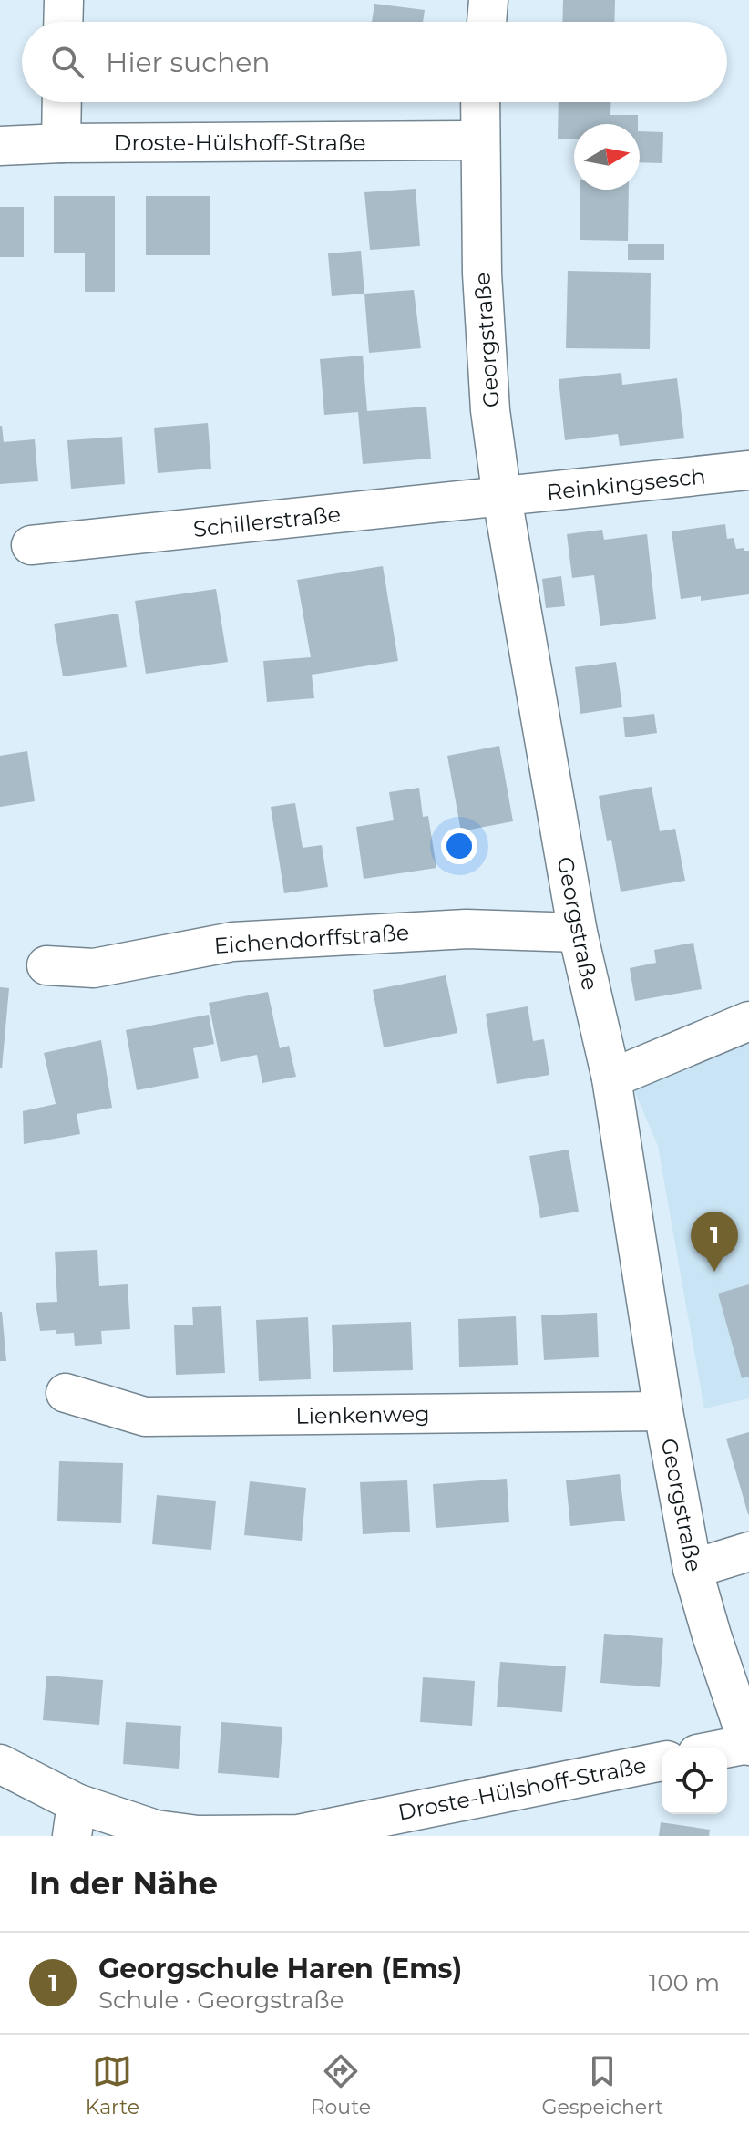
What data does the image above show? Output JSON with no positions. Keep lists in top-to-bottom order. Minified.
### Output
{"streets":{"street":["Droste-Hülshoff-Straße","Georgstraße","Reinkingsesch","Schillerstraße","Eichendorffstraße","Lienkenweg"]},"crossings":[["Droste-Hülshoff-Straße","Georgstraße"],["Georgstraße","Reinkingsesch"],["Georgstraße","Schillerstraße"],["Georgstraße","Eichendorffstraße"],["Georgstraße","Lienkenweg"],["Reinkingsesch","Schillerstraße"]],"north":"right","page":{"search":"Hier suchen","pins":"1","heading":"In der Nähe","list":[{"mark":"1","name":"Georgschule Haren (Ems)","note":"Schule · Georgstraße","value":"100 m"}],"nav":["Karte","Route","Gespeichert"]}}
